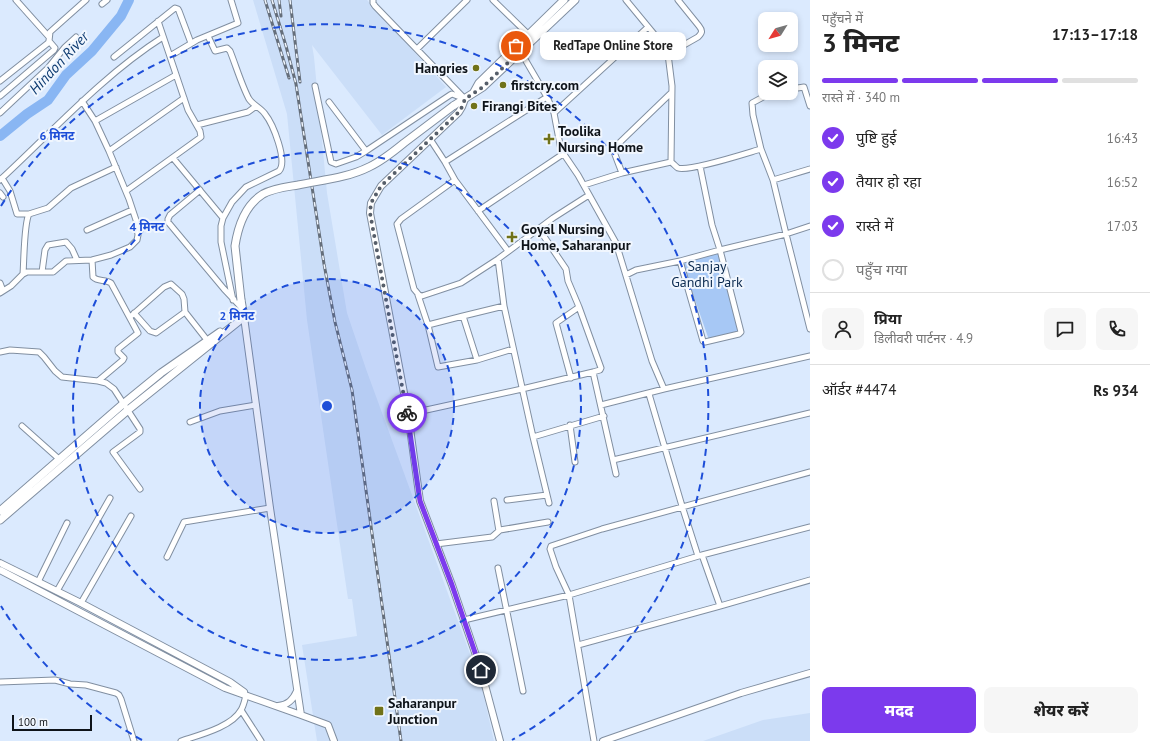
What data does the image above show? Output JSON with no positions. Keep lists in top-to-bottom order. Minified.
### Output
{"water":["Hindon River"],"parks":["Sanjay Gandhi Park"],"places":{"other":["RedTape Online Store","Hangries","firstcry.com","Firangi Bites"],"health":["Toolika Nursing Home","Goyal Nursing Home, Saharanpur"],"transit":["Saharanpur Junction"]},"scale_bar":"100 m","north":"bottom left","page":{"heading":["3 मिनट","पहुँचने में","17:13–17:18"],"panel":["प्रिया","डिलीवरी पार्टनर · 4.9","ऑर्डर #4474","Rs 934"],"bubble":"RedTape Online Store","bar":"रास्ते में · 340 m","list":[["पुष्टि हुई","16:43"],["तैयार हो रहा","16:52"],["रास्ते में","17:03"],"पहुँच गया"],"buttons":["मदद","शेयर करें"],"scale":"100 m"},"rings":["6 मिनट","4 मिनट","2 मिनट"]}
